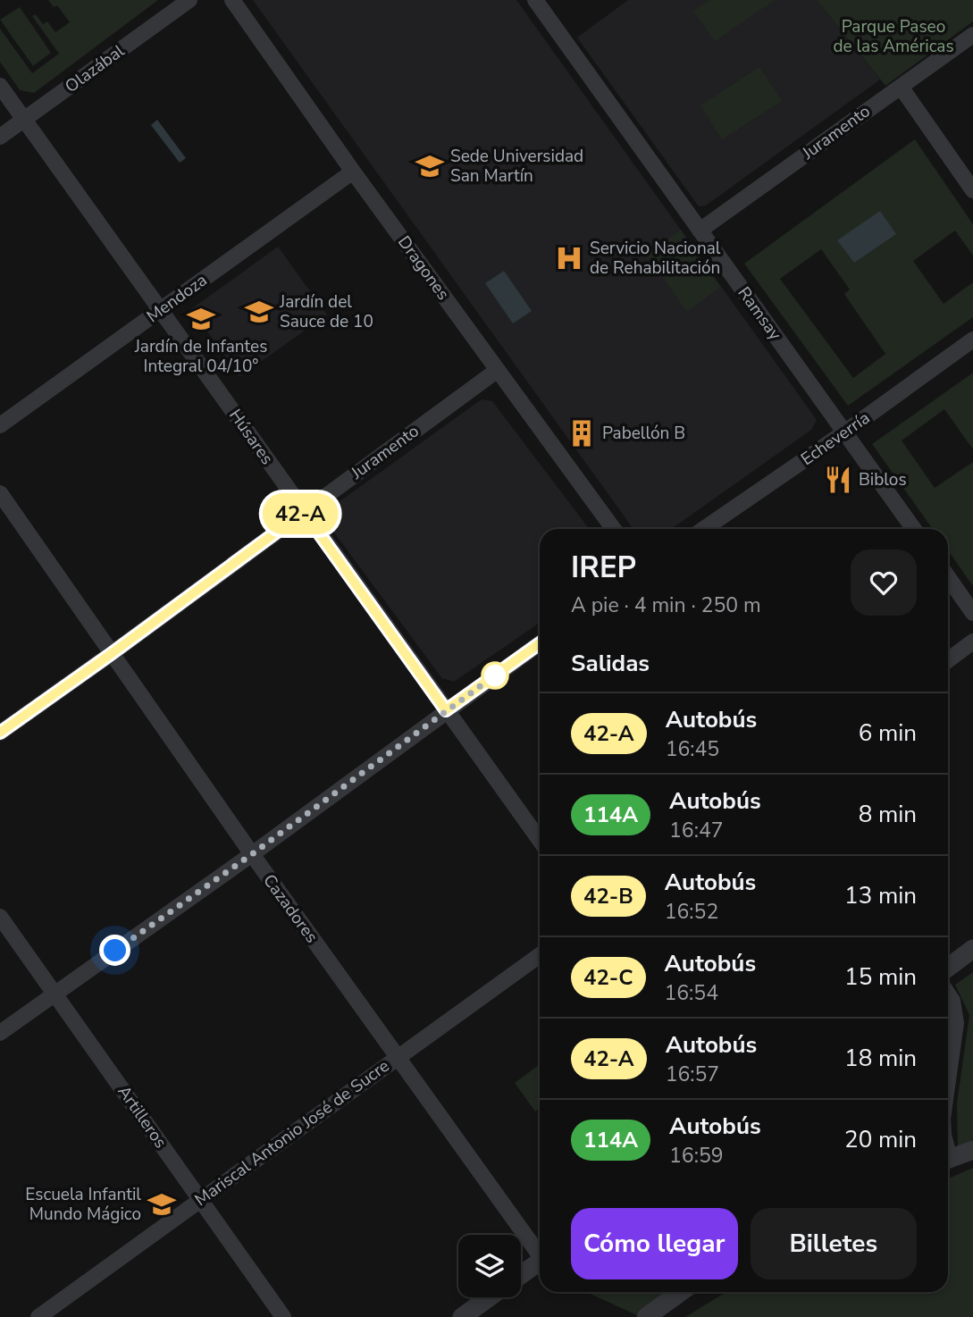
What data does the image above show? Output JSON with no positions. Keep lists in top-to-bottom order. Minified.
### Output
{"streets":{"street":["Olazábal","Juramento","Dragones","Mendoza","Ramsay","Húsares","Echeverría","Cazadores","Artilleros","Mariscal Antonio José de Sucre"]},"crossings":[["Olazábal","Húsares"],["Juramento","Dragones"],["Juramento","Ramsay"],["Juramento","Húsares"],["Juramento","Cazadores"],["Dragones","Mendoza"],["Mendoza","Húsares"],["Ramsay","Echeverría"],["Cazadores","Mariscal Antonio José de Sucre"],["Artilleros","Mariscal Antonio José de Sucre"]],"parks":["Parque Paseo de las Américas"],"places":{"school or university":["Sede Universidad San Martín","Jardín del Sauce de 10","Jardín de Infantes Integral 04/10°","Escuela Infantil Mundo Mágico"],"hospital":["Servicio Nacional de Rehabilitación"],"building":["Pabellón B"],"restaurant":["Biblos"]},"lines":["bus line 42-A"],"page":{"on_map":"42-A","heading":[["IREP","A pie · 4 min · 250 m"],"Salidas"],"list":[{"mark":"42-A","name":"Autobús","note":"16:45","value":"6 min"},{"mark":"114A","name":"Autobús","note":"16:47","value":"8 min"},{"mark":"42-B","name":"Autobús","note":"16:52","value":"13 min"},{"mark":"42-C","name":"Autobús","note":"16:54","value":"15 min"},{"mark":"42-A","name":"Autobús","note":"16:57","value":"18 min"},{"mark":"114A","name":"Autobús","note":"16:59","value":"20 min"}],"buttons":["Cómo llegar","Billetes"]}}
